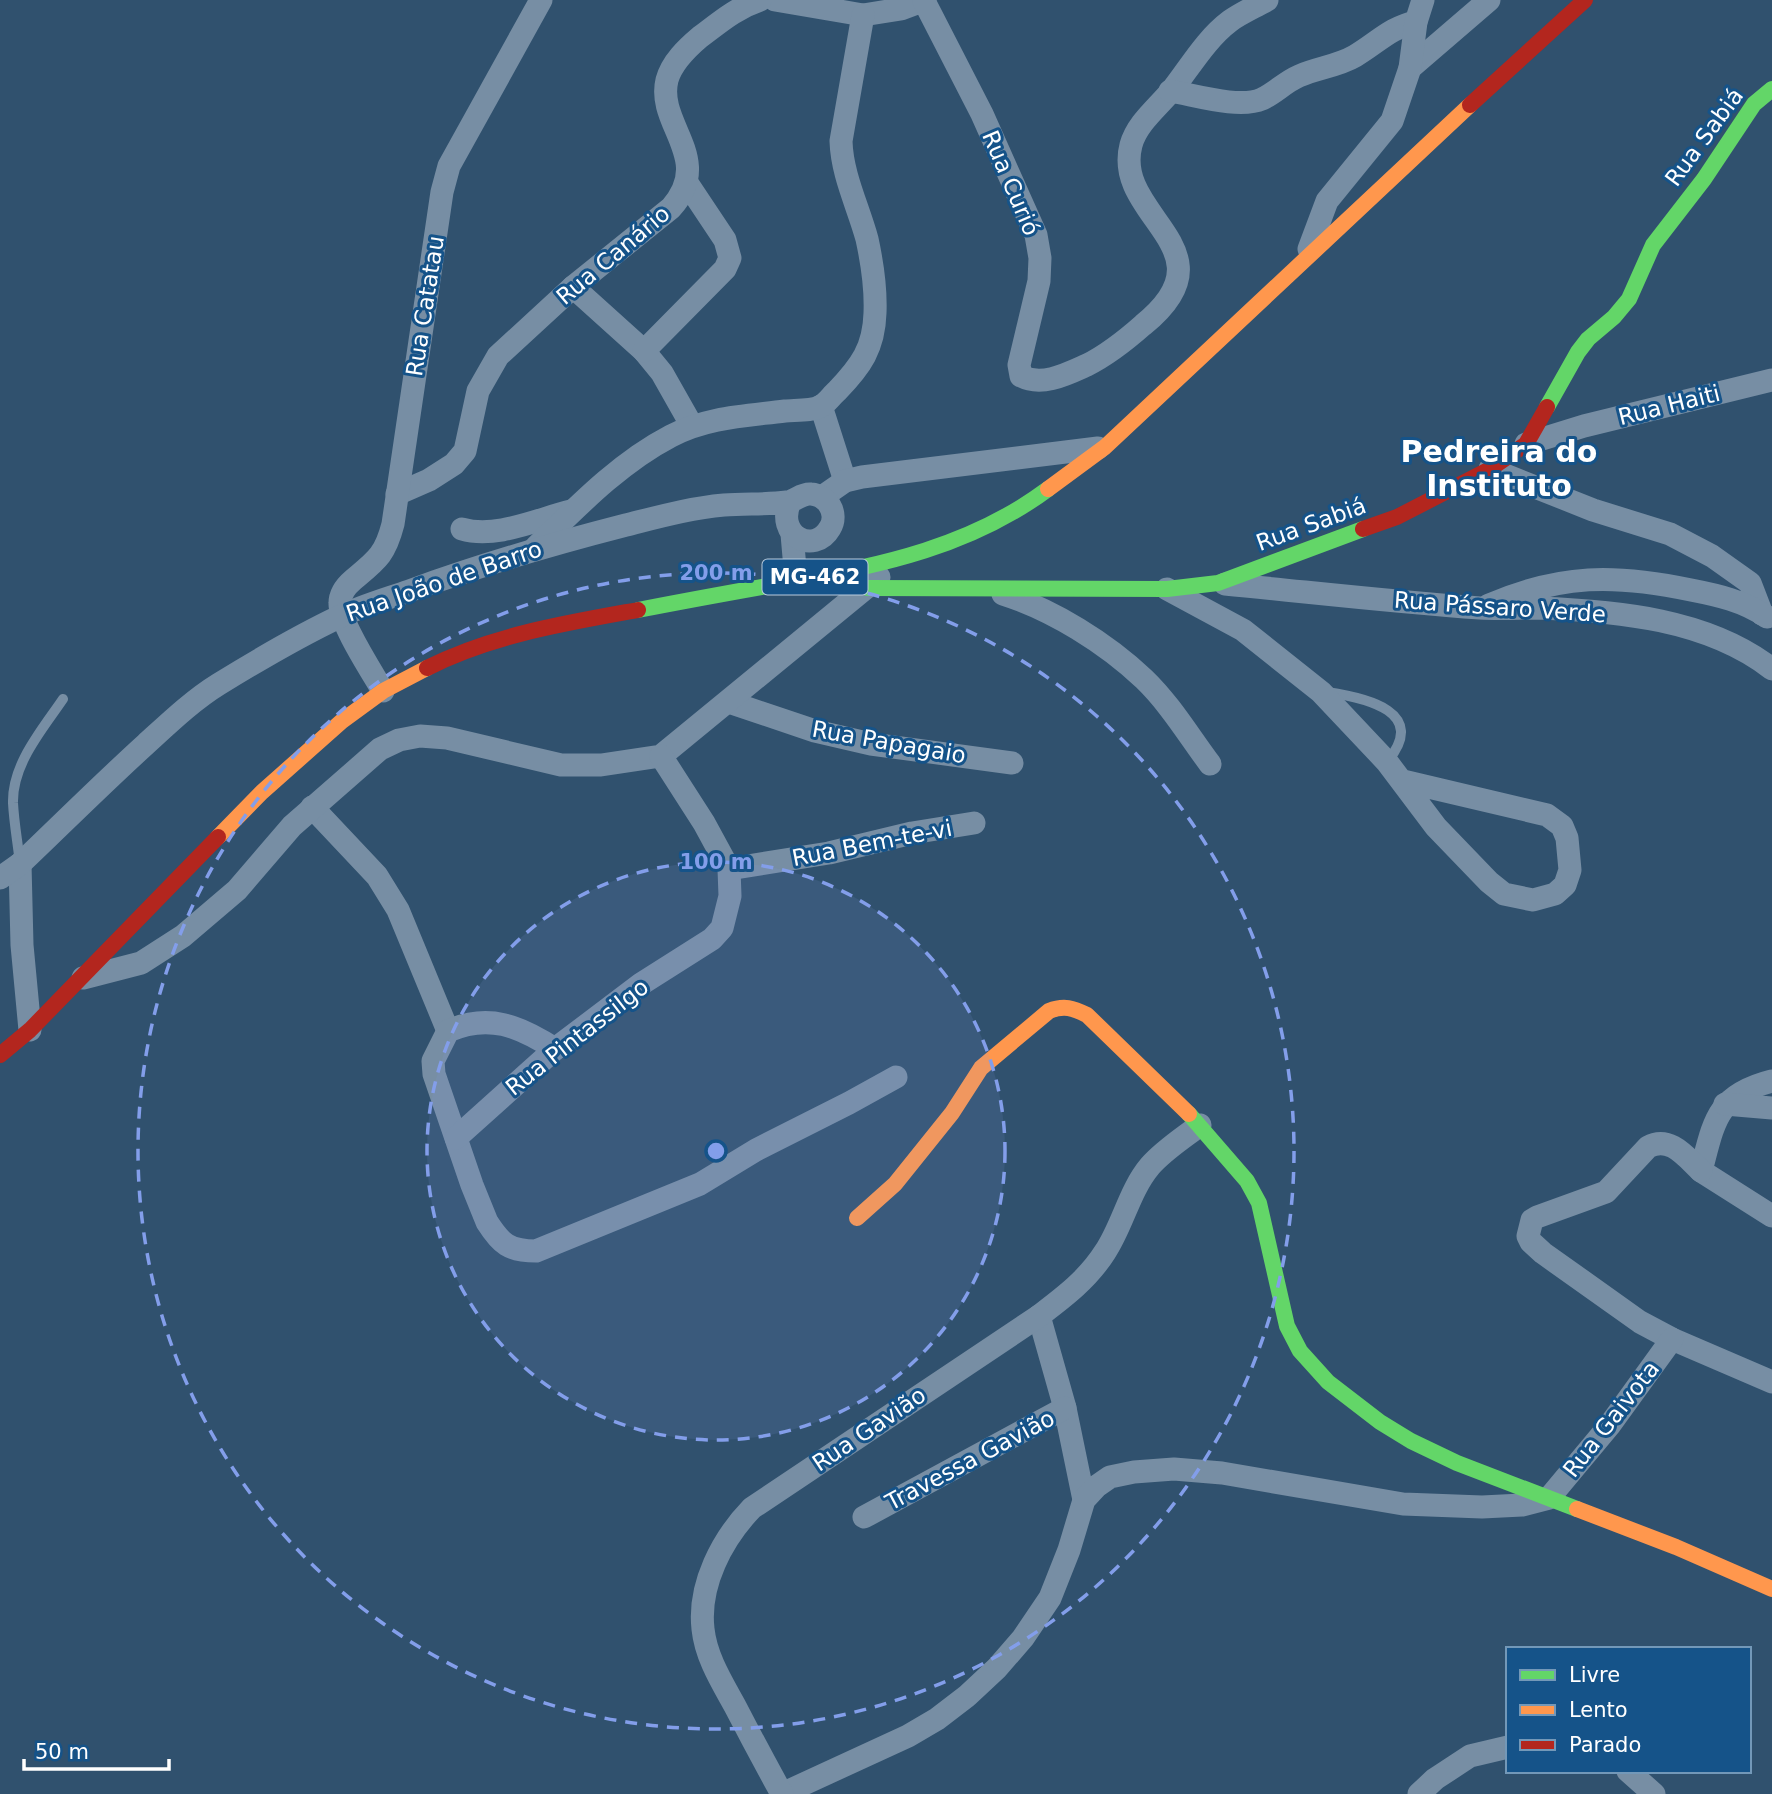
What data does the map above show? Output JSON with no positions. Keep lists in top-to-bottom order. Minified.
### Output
{"streets":{"street":["Rua Sabiá","Rua Curió","Rua Canário","Rua Catatau","Rua Haiti","MG-462","Rua João de Barro","Rua Pássaro Verde","Rua Papagaio","Rua Bem-te-vi","Rua Pintassilgo","Rua Gaivota","Rua Gavião","Travessa Gavião"]},"crossings":[["Rua Sabiá","Rua Haiti"],["Rua Sabiá","Rua Pássaro Verde"],["Rua Canário","Rua Catatau"],["Rua Catatau","Rua João de Barro"],["MG-462","Rua João de Barro"],["Rua Bem-te-vi","Rua Pintassilgo"],["Rua Gavião","Travessa Gavião"]],"districts":["Pedreira do Instituto"],"legend":["Livre","Lento","Parado"],"scale_bar":"50 m","rings":["200 m","100 m"]}
